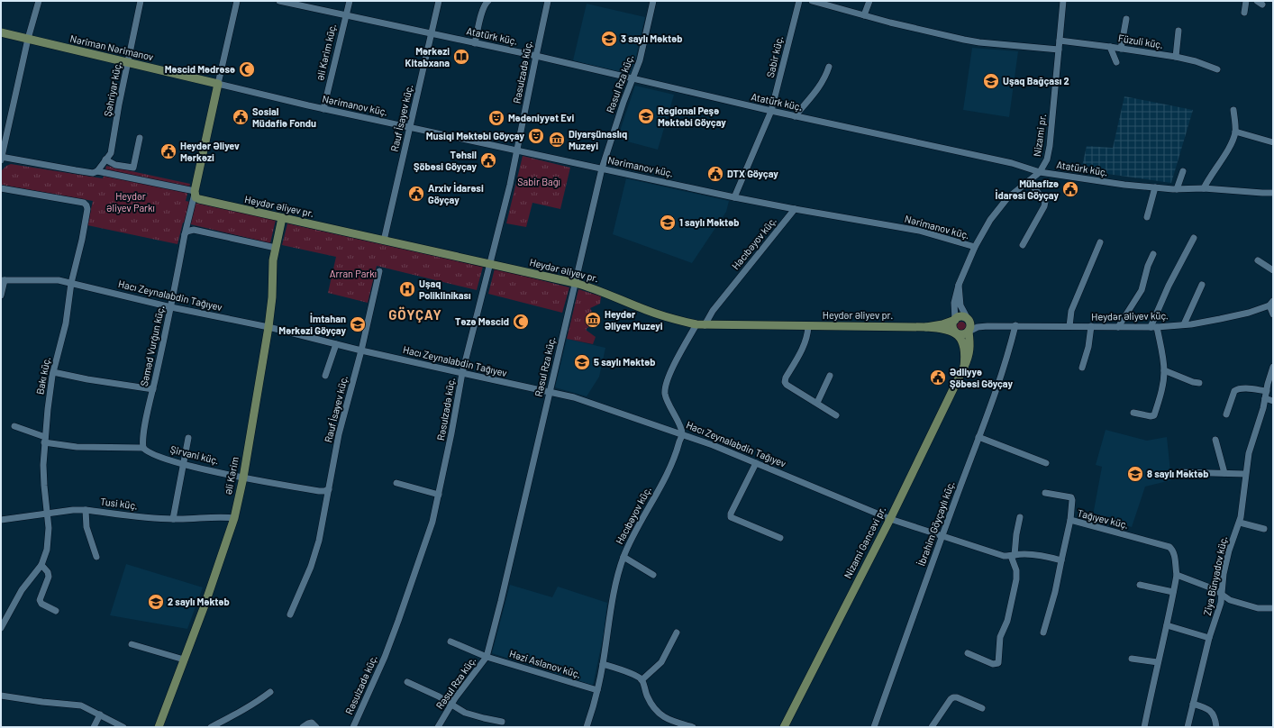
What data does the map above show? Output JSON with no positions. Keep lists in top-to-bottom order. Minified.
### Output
{"streets":{"main road":["Nəriman Nərimanov","Heydər Əliyev pr.","Əli Kərim","Nizami Gəncəvi pr."],"street":["Atatürk küç.","Füzuli küç.","Əli Kərim küç.","Sabir küç.","Rəsulzadə küç.","Rəsul Rza küç.","Şəhriyar küç.","Nərimanov küç.","Rauf İsayev küç.","Nizami pr.","Hacıbəyov küç.","Hacı Zeynalabdin Tağıyev","Heydər Əliyev küç.","Səməd Vurğun küç.","Bakı küç.","Şirvani küç.","Tusi küç.","Tağıyev küç.","İbrahim Göyçaylı küç.","Ziya Bünyadov küç.","Həzi Aslanov küç."]},"crossings":[["Atatürk küç.","Əli Kərim küç."],["Atatürk küç.","Sabir küç."],["Atatürk küç.","Rəsulzadə küç."],["Atatürk küç.","Rəsul Rza küç."],["Atatürk küç.","Rauf İsayev küç."],["Atatürk küç.","Nizami pr."],["Füzuli küç.","Nizami pr."],["Nəriman Nərimanov","Şəhriyar küç."],["Nəriman Nərimanov","Nərimanov küç."],["Əli Kərim küç.","Nərimanov küç."],["Sabir küç.","Nərimanov küç."],["Rəsulzadə küç.","Nərimanov küç."],["Rəsulzadə küç.","Heydər Əliyev pr."],["Rəsulzadə küç.","Hacı Zeynalabdin Tağıyev"],["Rəsul Rza küç.","Nərimanov küç."],["Rəsul Rza küç.","Heydər Əliyev pr."],["Rəsul Rza küç.","Hacı Zeynalabdin Tağıyev"],["Rəsul Rza küç.","Həzi Aslanov küç."],["Nərimanov küç.","Rauf İsayev küç."],["Nərimanov küç.","Nizami pr."],["Nərimanov küç.","Hacıbəyov küç."],["Rauf İsayev küç.","Heydər Əliyev pr."],["Rauf İsayev küç.","Hacı Zeynalabdin Tağıyev"],["Rauf İsayev küç.","Şirvani küç."],["Nizami pr.","Nizami Gəncəvi pr."],["Heydər Əliyev pr.","Hacıbəyov küç."],["Heydər Əliyev pr.","Səməd Vurğun küç."],["Heydər Əliyev pr.","Əli Kərim"],["Hacıbəyov küç.","Hacı Zeynalabdin Tağıyev"],["Hacıbəyov küç.","Həzi Aslanov küç."],["Hacı Zeynalabdin Tağıyev","Səməd Vurğun küç."],["Hacı Zeynalabdin Tağıyev","Bakı küç."],["Hacı Zeynalabdin Tağıyev","Əli Kərim"],["Hacı Zeynalabdin Tağıyev","Nizami Gəncəvi pr."],["Heydər Əliyev küç.","İbrahim Göyçaylı küç."],["Səməd Vurğun küç.","Şirvani küç."],["Bakı küç.","Tusi küç."],["Şirvani küç.","Əli Kərim"],["Əli Kərim","Tusi küç."]],"districts":["GÖYÇAY"],"parks":["Sabir Bağı","Heydər Əliyev Parkı","Arran Parkı"],"places":{"school or university":["3 saylı Məktəb","Uşaq Bağçası 2","Regional Peşə Məktəbi Göyçay","1 saylı Məktəb","İmtahan Mərkəzi Göyçay","5 saylı Məktəb","8 saylı Məktəb","2 saylı Məktəb"],"library":["Mərkəzi Kitabxana"],"mosque":["Məscid Mədrəsə","Təzə Məscid"],"public building":["Sosial Müdafiə Fondu","Heydər Əliyev Mərkəzi","Təhsil Şöbəsi Göyçay","DTX Göyçay","Mühafizə İdarəsi Göyçay","Arxiv İdarəsi Göyçay","Ədliyyə Şöbəsi Göyçay"],"theatre":["Mədəniyyət Evi","Musiqi Məktəbi Göyçay"],"museum":["Diyarşünaslıq Muzeyi","Heydər Əliyev Muzeyi"],"hospital":["Uşaq Poliklinikası"]}}
